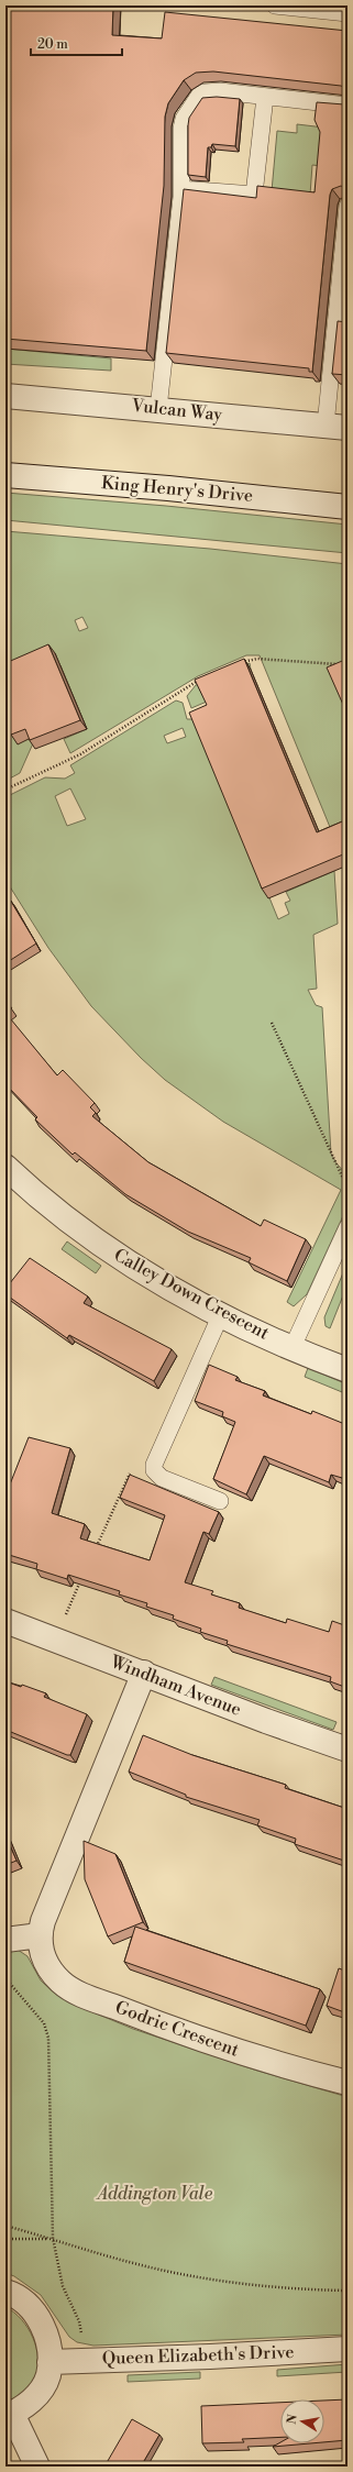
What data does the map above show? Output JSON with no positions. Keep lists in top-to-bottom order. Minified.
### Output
{"streets":{"street":["Vulcan Way","King Henry's Drive","Calley Down Crescent","Windham Avenue","Godric Crescent","Queen Elizabeth's Drive"]},"parks":["Addington Vale"],"scale_bar":"20 m","north":"left"}
